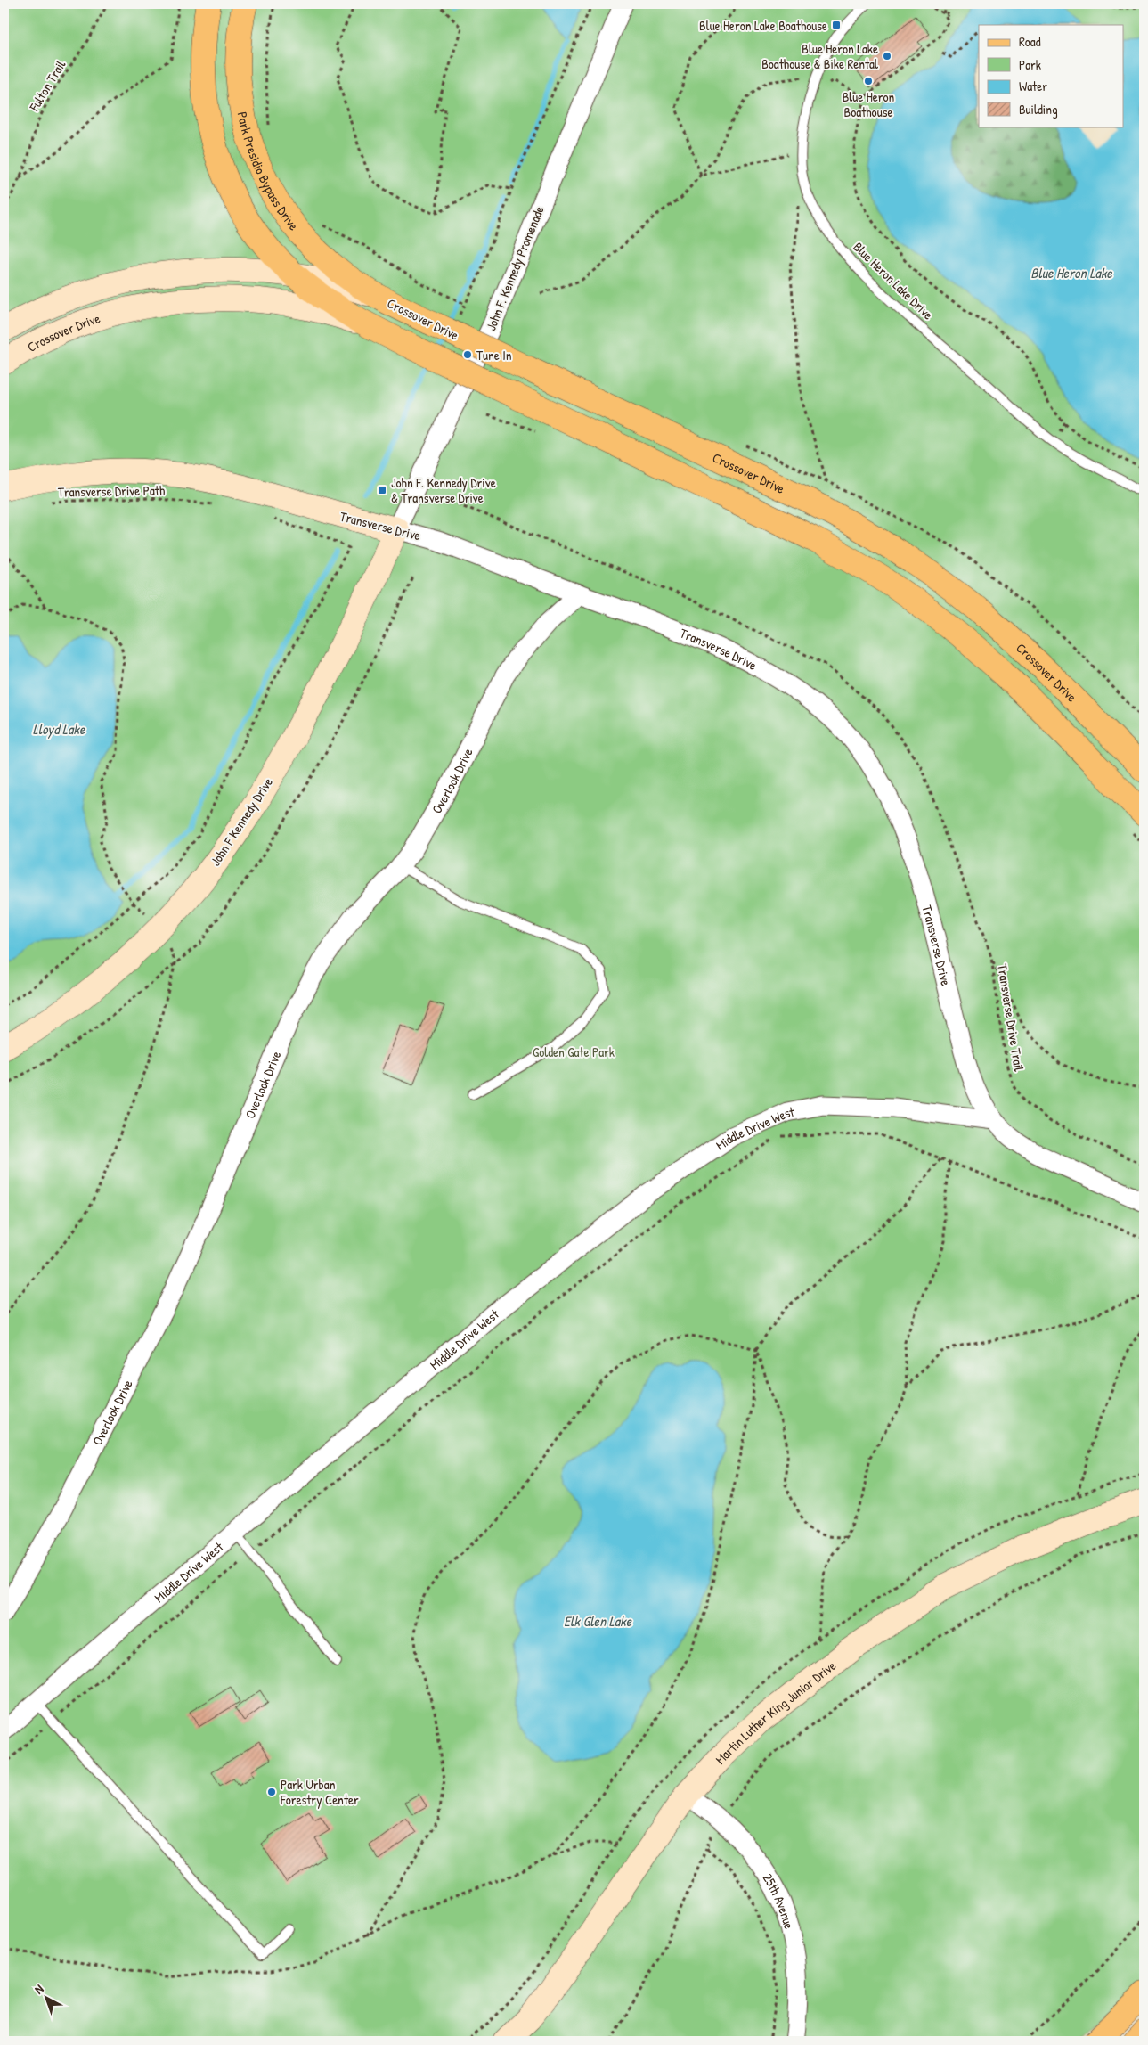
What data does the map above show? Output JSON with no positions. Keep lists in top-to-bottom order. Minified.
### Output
{"streets":{"main road":["Park Presidio Bypass Drive","Crossover Drive"],"street":["John F. Kennedy Promenade","Transverse Drive","Overlook Drive","John F Kennedy Drive","Middle Drive West","Martin Luther King Junior Drive","25th Avenue"],"lane":["Blue Heron Lake Drive"],"path":["Fulton Trail","Transverse Drive Path","Transverse Drive Trail"]},"crossings":[["Park Presidio Bypass Drive","Crossover Drive"],["John F. Kennedy Promenade","Transverse Drive"],["John F. Kennedy Promenade","John F Kennedy Drive"],["Transverse Drive","Overlook Drive"],["Transverse Drive","John F Kennedy Drive"],["Transverse Drive","Middle Drive West"],["Martin Luther King Junior Drive","25th Avenue"]],"water":["Blue Heron Lake","Lloyd Lake","Elk Glen Lake"],"parks":["Golden Gate Park"],"places":{"transit":["Blue Heron Lake Boathouse","John F. Kennedy Drive & Transverse Drive"],"other":["Blue Heron Lake Boathouse & Bike Rental","Blue Heron Boathouse","Tune In","Park Urban Forestry Center"]},"legend":["Road","Park","Water","Building"],"north":"top left"}
